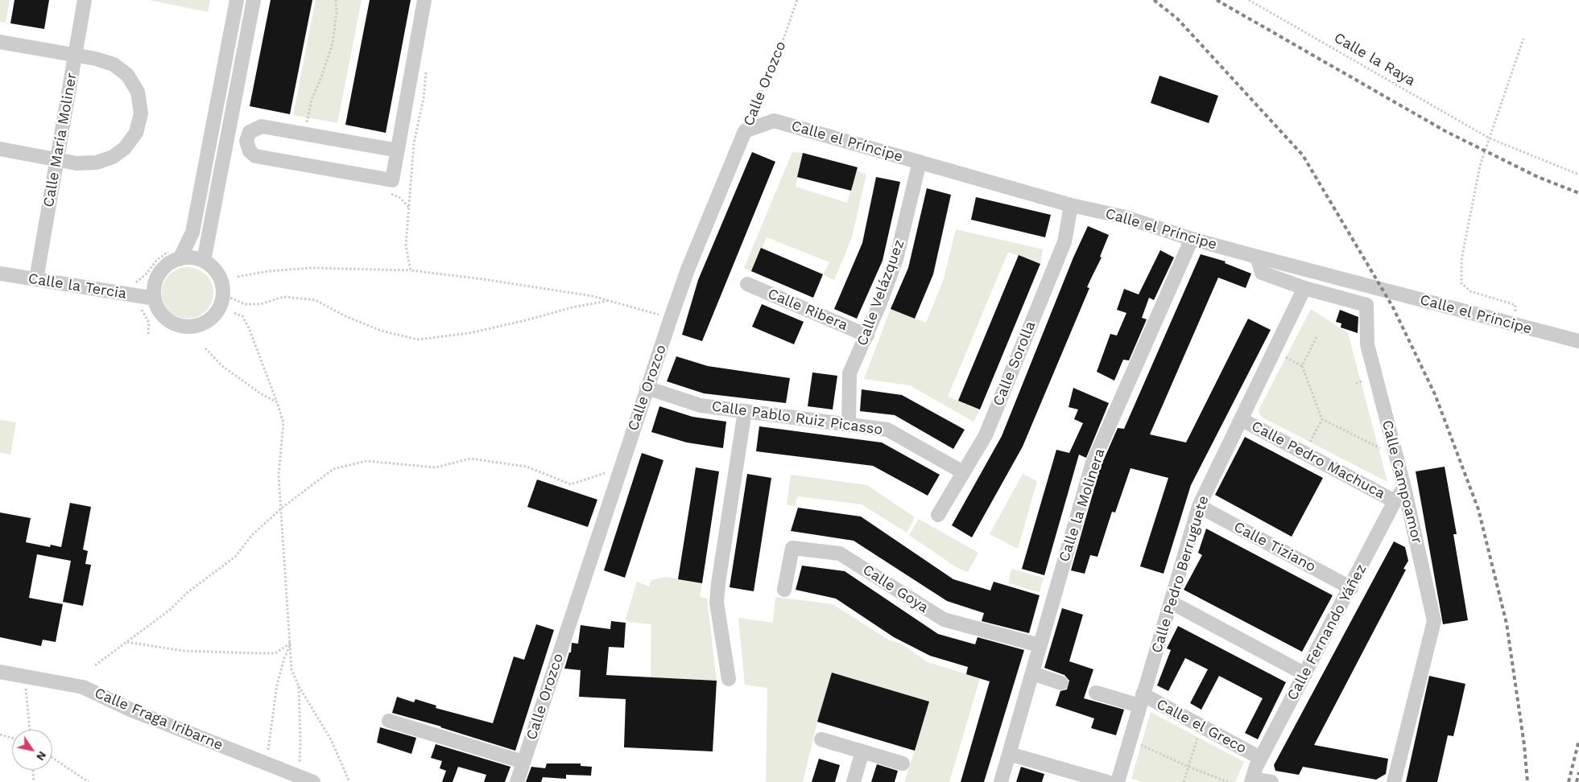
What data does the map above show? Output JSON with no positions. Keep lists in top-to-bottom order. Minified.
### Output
{"streets":{"street":["Calle Orozco","Calle María Moliner","Calle el Príncipe","Calle la Tercia","Calle Velázquez","Calle Ribera","Calle Sorolla","Calle Pablo Ruiz Picasso","Calle Pedro Machuca","Calle Campoamor","Calle la Molinera","Calle Tiziano","Calle Pedro Berruguete","Calle Goya","Calle Fernando Yáñez","Calle Fraga Iribarne","Calle el Greco"],"path":["Calle la Raya"]},"crossings":[["Calle Orozco","Calle el Príncipe"],["Calle Orozco","Calle Pablo Ruiz Picasso"],["Calle María Moliner","Calle la Tercia"],["Calle el Príncipe","Calle Velázquez"],["Calle el Príncipe","Calle Sorolla"],["Calle el Príncipe","Calle Campoamor"],["Calle el Príncipe","Calle la Molinera"],["Calle Velázquez","Calle Ribera"],["Calle Velázquez","Calle Pablo Ruiz Picasso"],["Calle Sorolla","Calle Pablo Ruiz Picasso"],["Calle Pedro Machuca","Calle Pedro Berruguete"],["Calle Pedro Machuca","Calle Fernando Yáñez"],["Calle Campoamor","Calle Pedro Berruguete"],["Calle Campoamor","Calle Fernando Yáñez"],["Calle la Molinera","Calle Goya"],["Calle Tiziano","Calle Pedro Berruguete"],["Calle Tiziano","Calle Fernando Yáñez"],["Calle Pedro Berruguete","Calle el Greco"],["Calle Fernando Yáñez","Calle el Greco"]],"north":"bottom right"}
